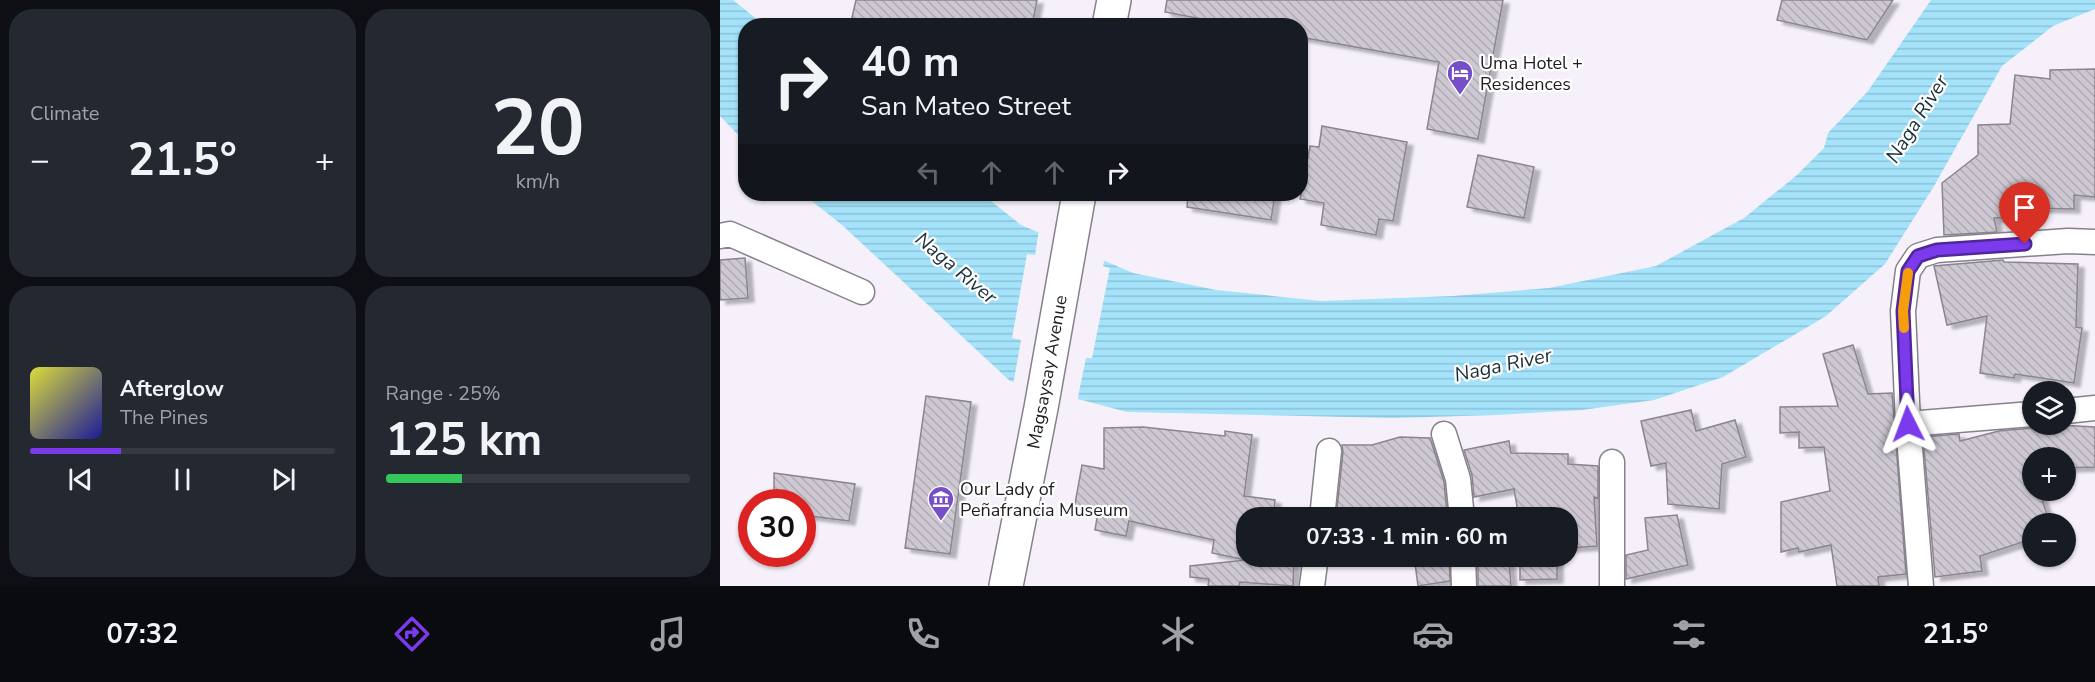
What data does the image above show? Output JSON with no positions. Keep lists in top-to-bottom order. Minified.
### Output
{"streets":{"main road":["Magsaysay Avenue"]},"water":["Naga River"],"places":{"hotel":["Uma Hotel + Residences"],"museum":["Our Lady of Peñafrancia Museum"]},"page":{"tile":["Climate",["20","km/h"],["Range · 25%","125 km"]],"turn":["40 m","San Mateo Street"],"heat":["−","21.5°","+"],"song":["Afterglow","The Pines"],"map_buttons":["+","−"],"limit":"30","trip":"07:33 · 1 min · 60 m","tabs":["07:32","21.5°"]}}
